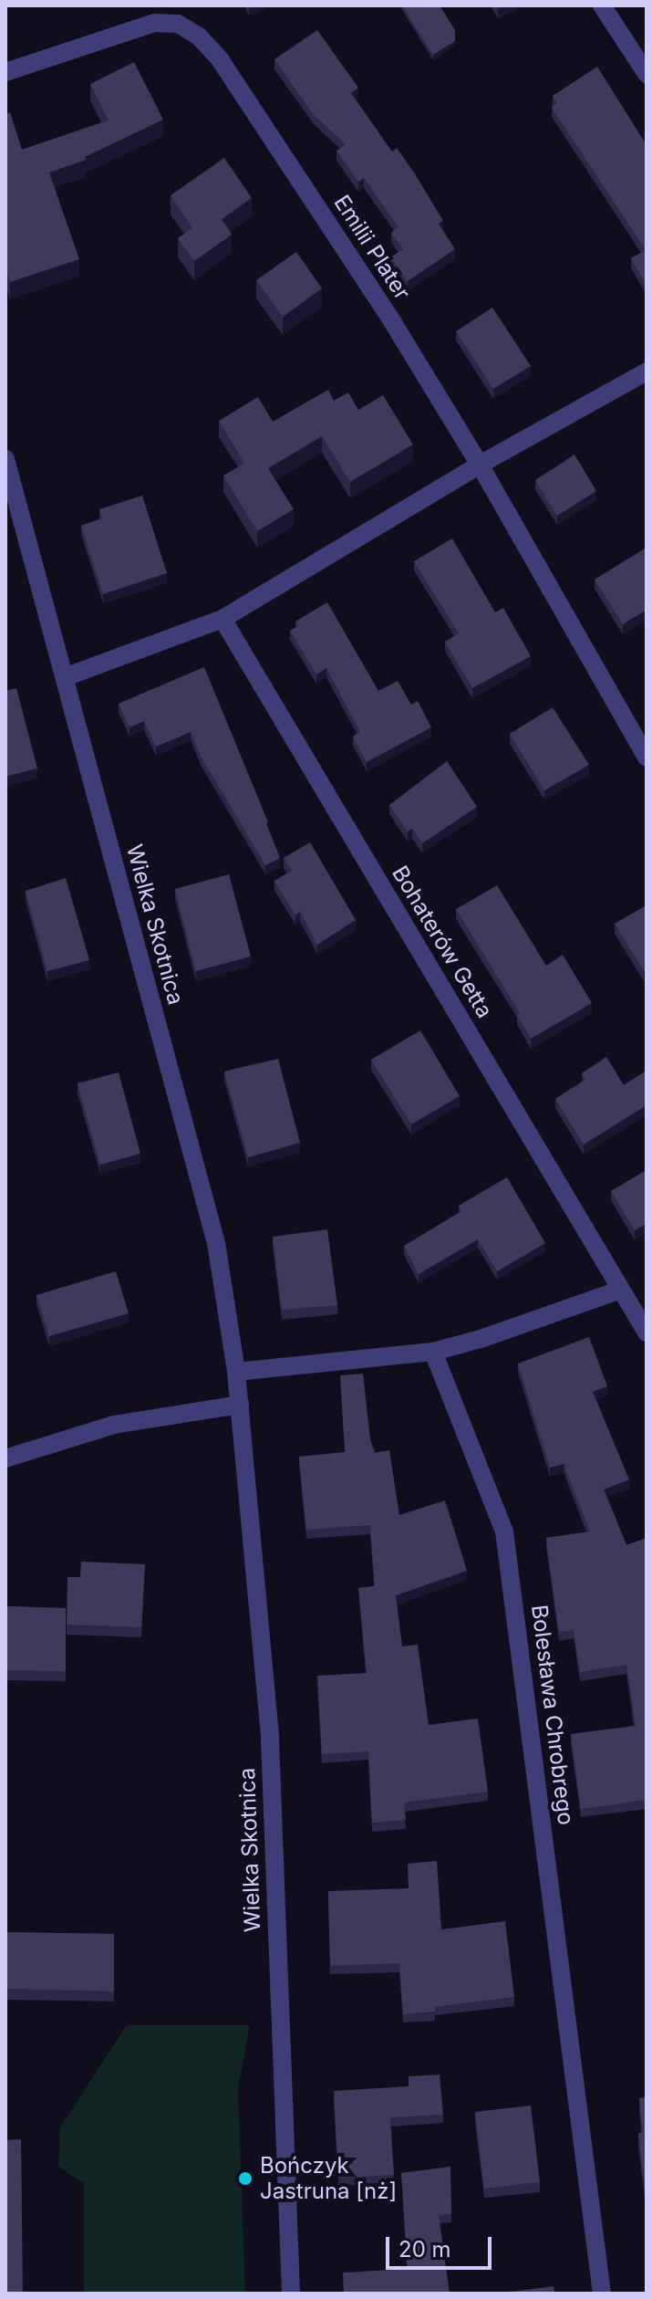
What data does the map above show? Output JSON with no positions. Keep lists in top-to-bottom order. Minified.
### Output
{"streets":{"street":["Emilii Plater","Wielka Skotnica","Bohaterów Getta","Bolesława Chrobrego"]},"places":["Bończyk Jastruna [nż]"],"scale_bar":"20 m"}
